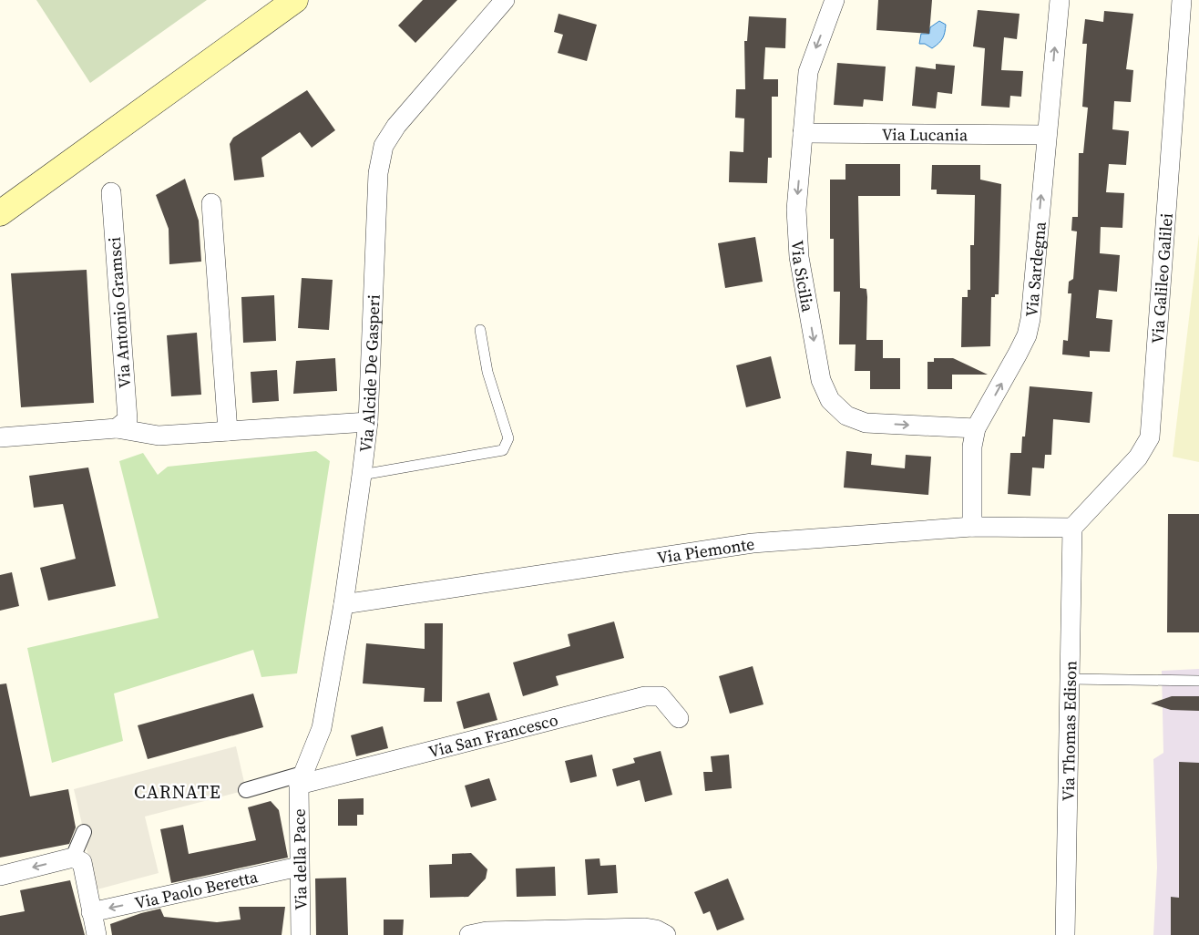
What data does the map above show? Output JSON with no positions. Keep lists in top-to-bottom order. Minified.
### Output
{"streets":{"street":["Via Lucania","Via Sardegna","Via Sicilia","Via Galileo Galilei","Via Antonio Gramsci","Via Alcide De Gasperi","Via Piemonte","Via Thomas Edison","Via San Francesco","Via della Pace","Via Paolo Beretta"]},"crossings":[["Via Lucania","Via Sardegna"],["Via Lucania","Via Sicilia"],["Via Sardegna","Via Sicilia"],["Via Sardegna","Via Piemonte"],["Via Galileo Galilei","Via Piemonte"],["Via Galileo Galilei","Via Thomas Edison"],["Via Alcide De Gasperi","Via Piemonte"],["Via Alcide De Gasperi","Via San Francesco"],["Via Alcide De Gasperi","Via della Pace"],["Via Piemonte","Via Thomas Edison"],["Via San Francesco","Via della Pace"],["Via della Pace","Via Paolo Beretta"]],"one_way":["Via Sardegna","Via Sicilia","Via Paolo Beretta"],"districts":["CARNATE"]}
